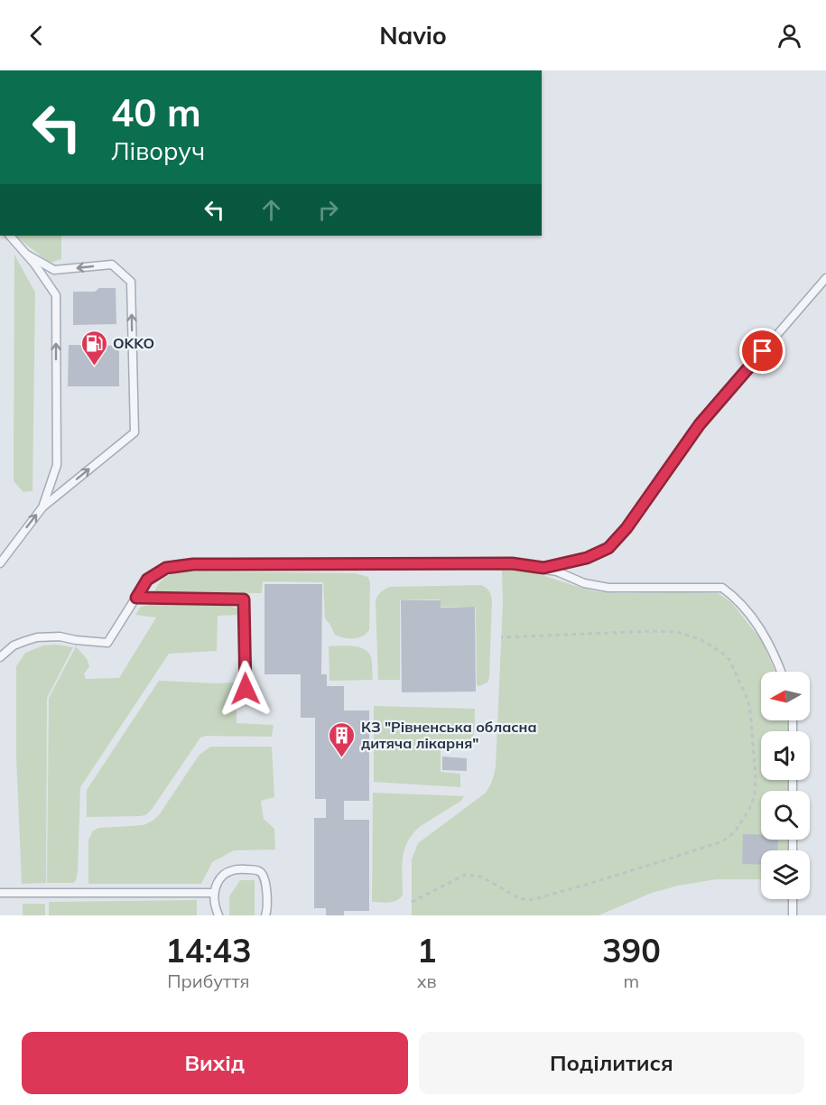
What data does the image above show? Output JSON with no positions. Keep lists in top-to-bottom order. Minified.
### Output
{"places":{"fuel station":["OKKO"],"building":["КЗ \"Рівненська обласна дитяча лікарня\""]},"north":"left","page":{"header":"Navio","turn":["40 m","Ліворуч"],"eta":["14:43","Прибуття","1","хв","390","m"],"buttons":["Вихід","Поділитися"]}}
